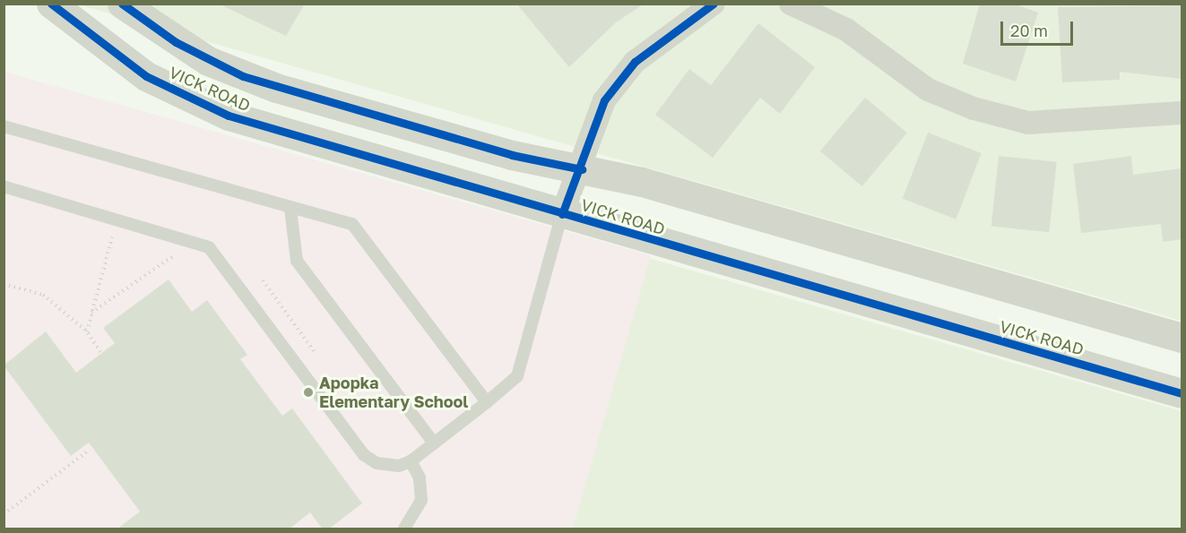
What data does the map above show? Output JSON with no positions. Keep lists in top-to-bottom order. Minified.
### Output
{"streets":{"street":["VICK ROAD"]},"places":["Apopka Elementary School"],"scale_bar":"20 m"}
